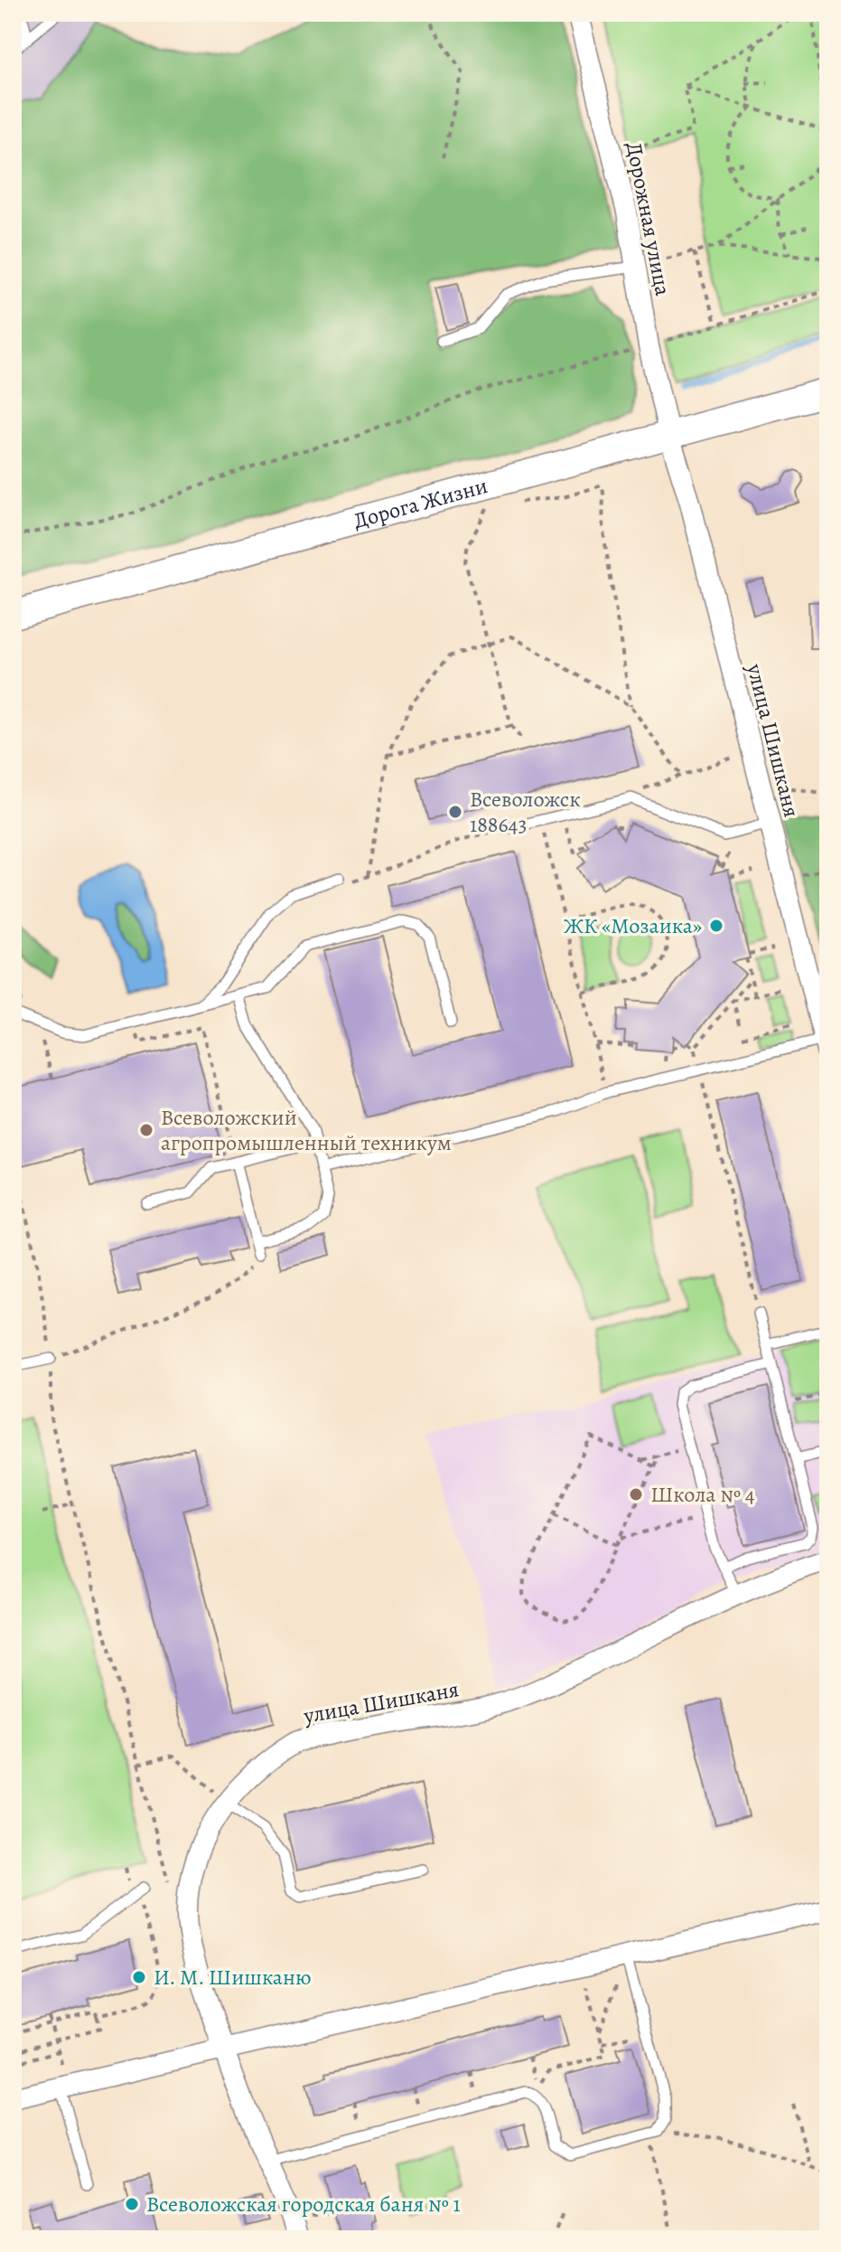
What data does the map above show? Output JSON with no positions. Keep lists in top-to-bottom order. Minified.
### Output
{"streets":{"main road":["Дорога Жизни"],"street":["Дорожная улица","улица Шишканя"]},"crossings":[["Дорожная улица","Дорога Жизни"],["Дорожная улица","улица Шишканя"],["Дорога Жизни","улица Шишканя"]],"places":["Всеволожск 188643","ЖК «Мозаика»","Всеволожский агропромышленный техникум","Школа № 4","И. М. Шишканю","Всеволожская городская баня № 1"]}
